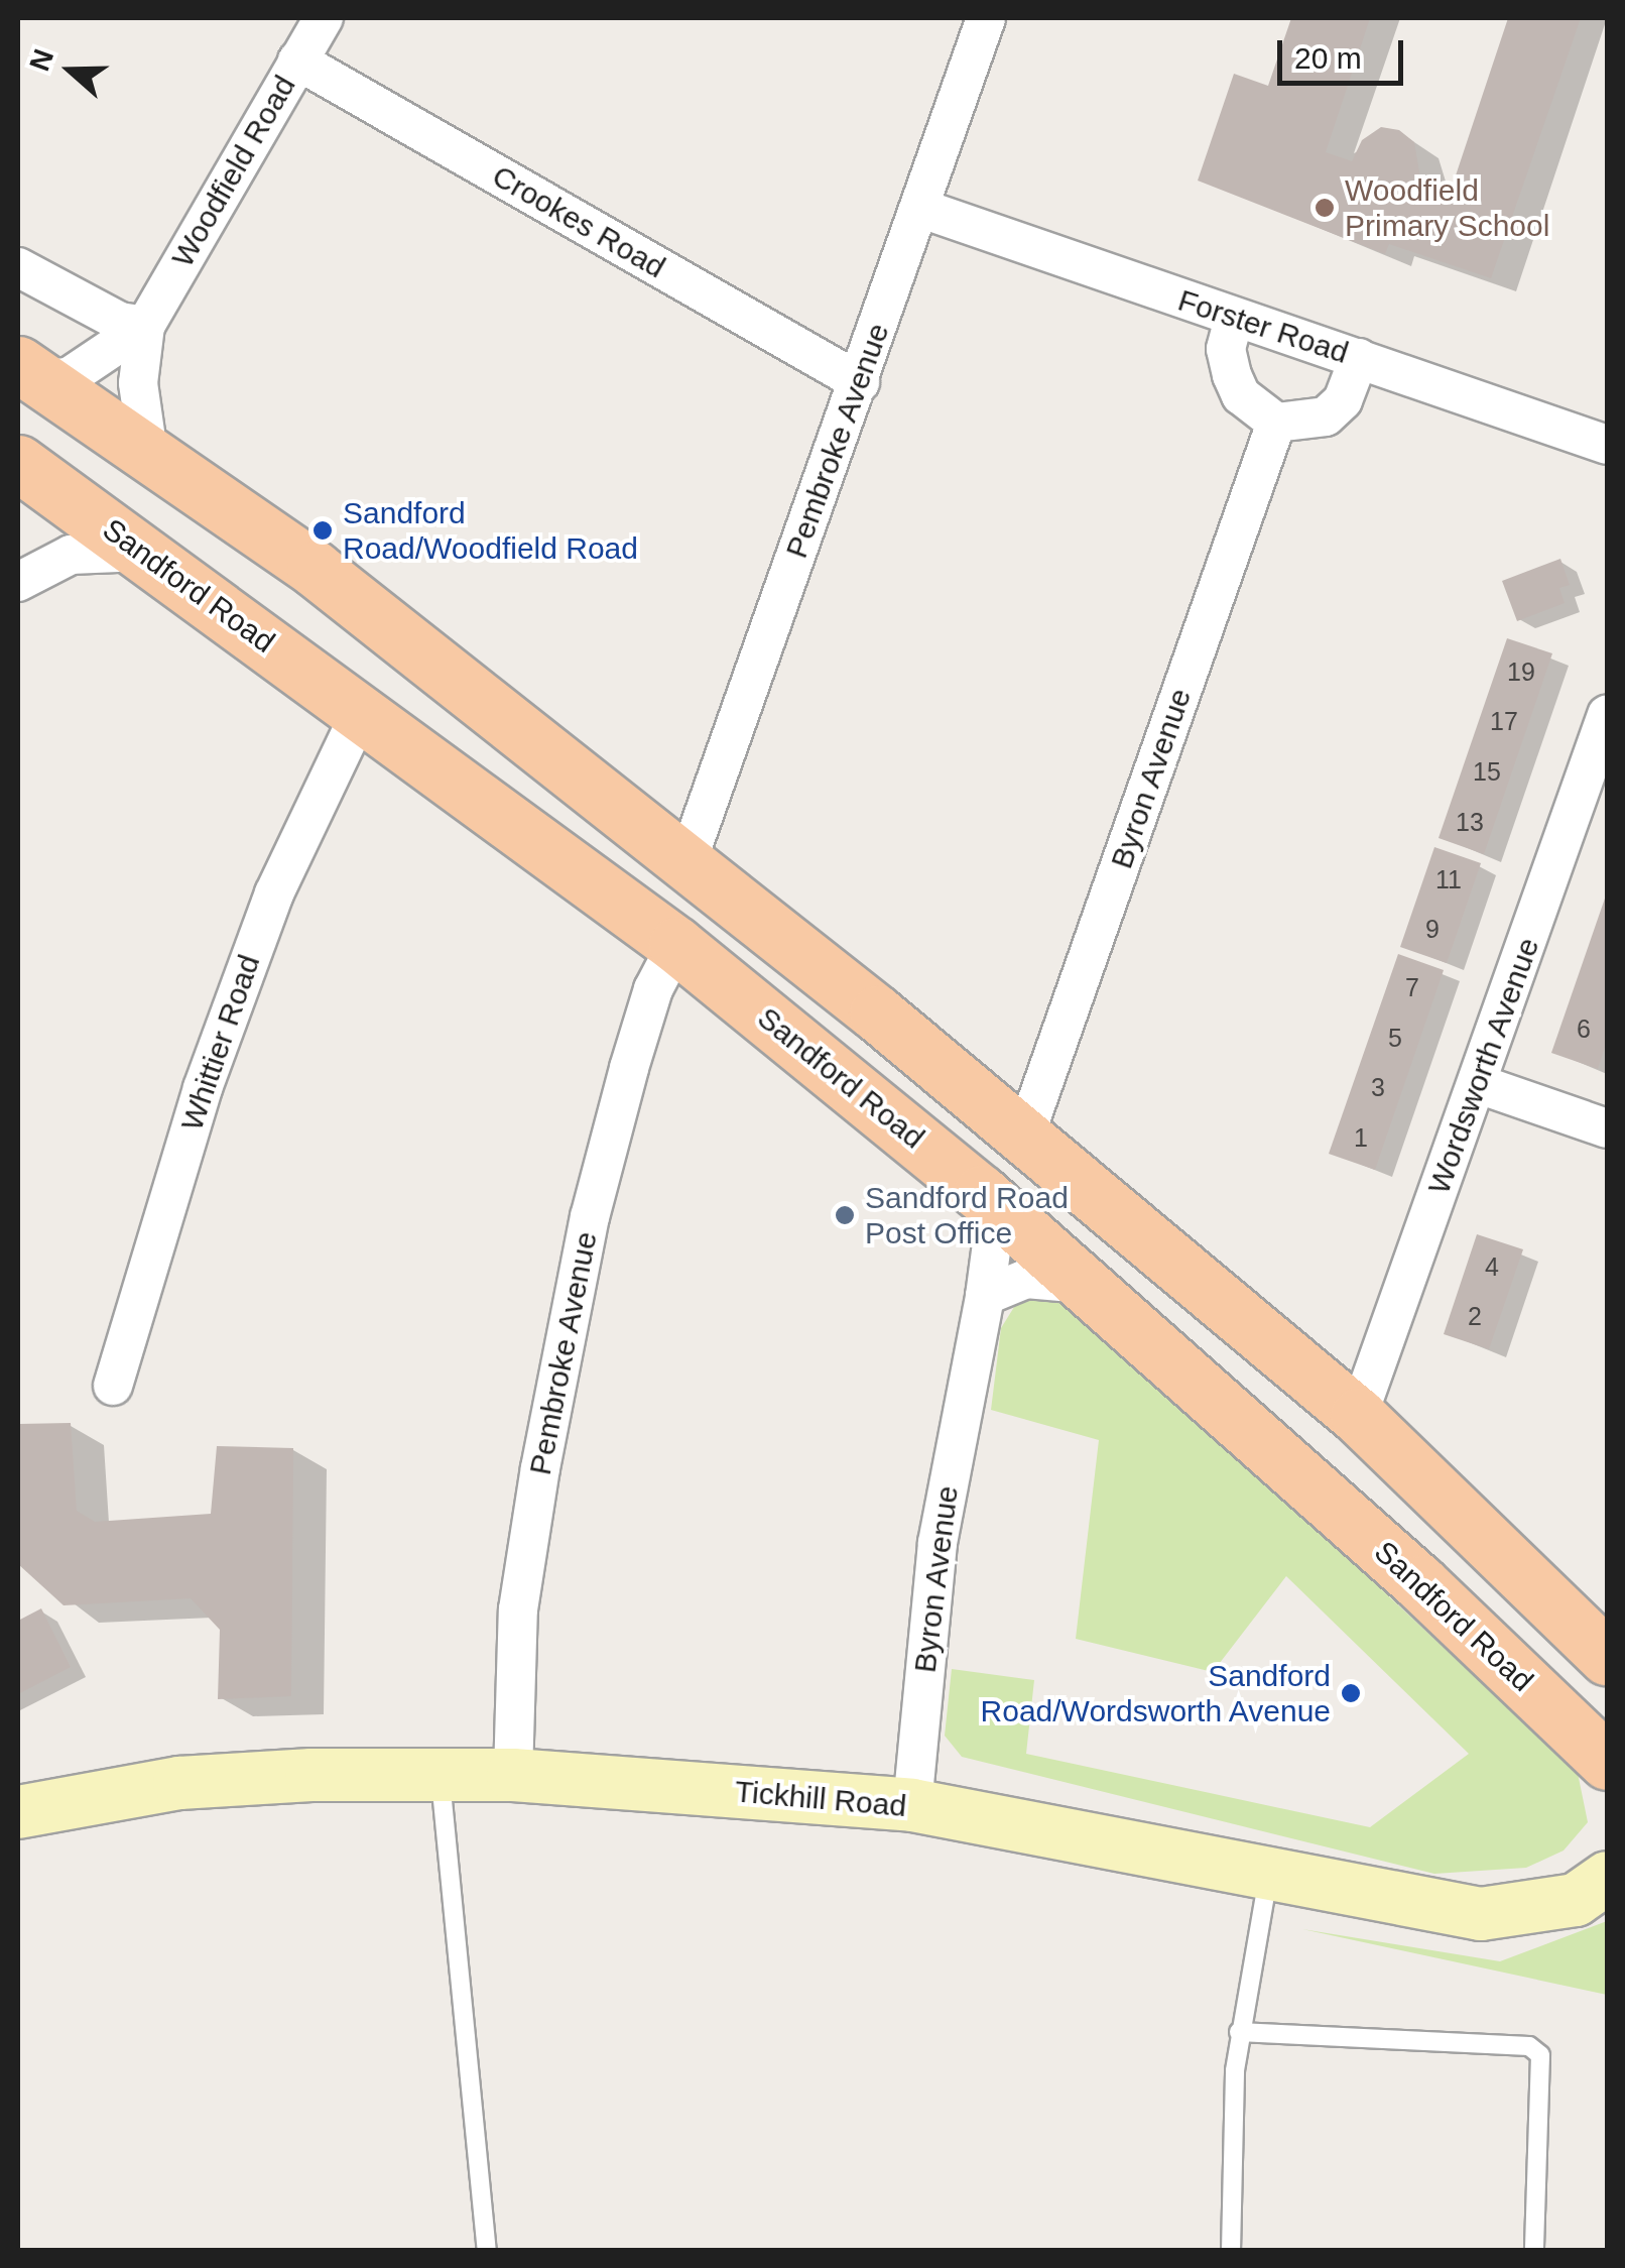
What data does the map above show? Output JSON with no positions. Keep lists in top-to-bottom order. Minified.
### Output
{"streets":{"main road":["Sandford Road"],"street":["Woodfield Road","Crookes Road","Forster Road","Pembroke Avenue","Byron Avenue","Whittier Road","Wordsworth Avenue","Tickhill Road"]},"crossings":[["Woodfield Road","Crookes Road"],["Crookes Road","Pembroke Avenue"],["Forster Road","Pembroke Avenue"],["Pembroke Avenue","Sandford Road"],["Pembroke Avenue","Tickhill Road"],["Sandford Road","Byron Avenue"],["Sandford Road","Whittier Road"],["Byron Avenue","Tickhill Road"]],"places":["Woodfield Primary School","Sandford Road/Woodfield Road","Sandford Road Post Office","Sandford Road/Wordsworth Avenue"],"house_numbers":["19","17","15","13","11","9","7","6","5","3","1","4","2"],"scale_bar":"20 m","north":"left"}
